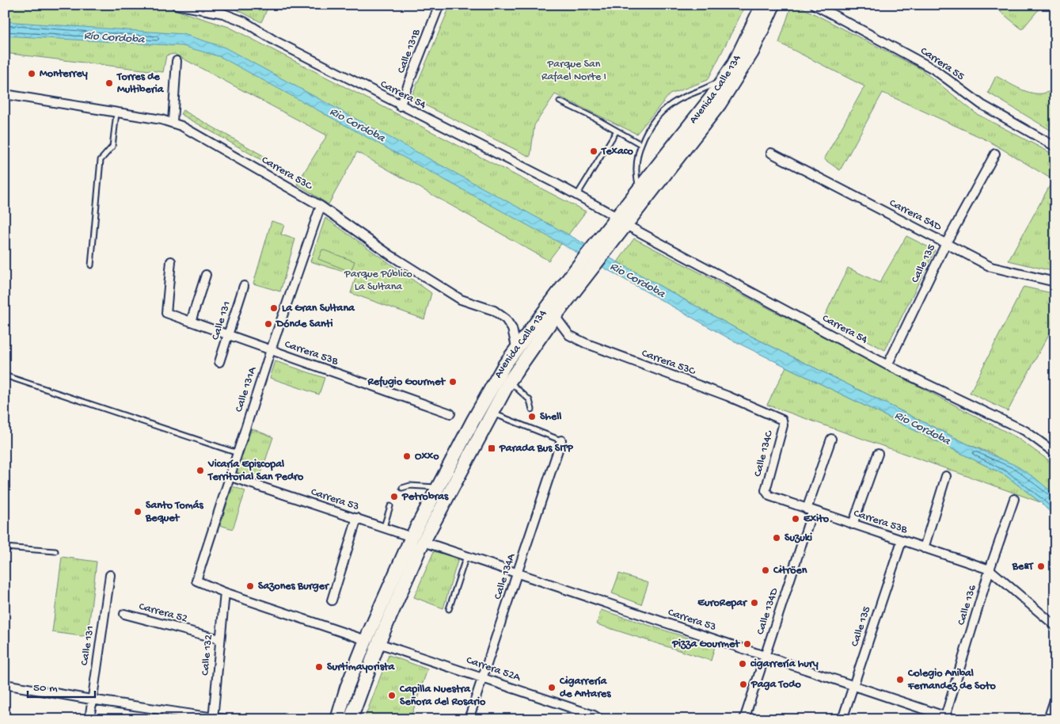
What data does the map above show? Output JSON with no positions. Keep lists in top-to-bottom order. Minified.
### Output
{"streets":{"main road":["Avenida Calle 134"],"street":["Calle 131B","Carrera 55","Carrera 54","Carrera 53C","Carrera 54D","Calle 135","Calle 131","Carrera 53B","Calle 131A","Calle 134C","Carrera 53","Calle 134A","Calle 136","Calle 134D","Carrera 52","Calle 132","Carrera 52A"]},"crossings":[["Calle 131B","Carrera 54"],["Avenida Calle 134","Carrera 54"],["Avenida Calle 134","Carrera 53C"],["Avenida Calle 134","Carrera 53"],["Avenida Calle 134","Carrera 52A"],["Carrera 54","Calle 135"],["Carrera 53C","Calle 131A"],["Carrera 53C","Calle 134C"],["Carrera 54D","Calle 135"],["Calle 135","Carrera 53B"],["Calle 135","Carrera 53"],["Calle 131","Carrera 53B"],["Carrera 53B","Calle 131A"],["Carrera 53B","Calle 134C"],["Carrera 53B","Calle 136"],["Carrera 53B","Calle 134D"],["Calle 131A","Carrera 53"],["Calle 131A","Calle 132"],["Carrera 53","Calle 134A"],["Carrera 53","Calle 136"],["Carrera 53","Calle 134D"],["Calle 134A","Carrera 52A"],["Carrera 52","Calle 132"]],"water":["Río Cordoba","Rio Cordoba"],"parks":["Parque San Rafael Norte I","Parque Público La Sultana"],"places":{"other":["Monterrey","Torres de Multiberia","Texaco","La Gran Sultana","Dónde Santi","Refugio Gourmet","Shell","Oxxo","Vicaría Episcopal Territorial San Pedro","Petrobras","Santo Tomás Bequet","Exito","Suzuki","Be&T","Citröen","Sazones Burger","EuroRepar","Pizza Gourmet","cigarrería hury","Surtimayorista","Colegio Anibal Fernandez de Soto","Paga Todo","Cigarrería de Antares","Capilla Nuestra Señora del Rosario"],"transit":["Parada Bus SITP"]},"scale_bar":"50 m"}
